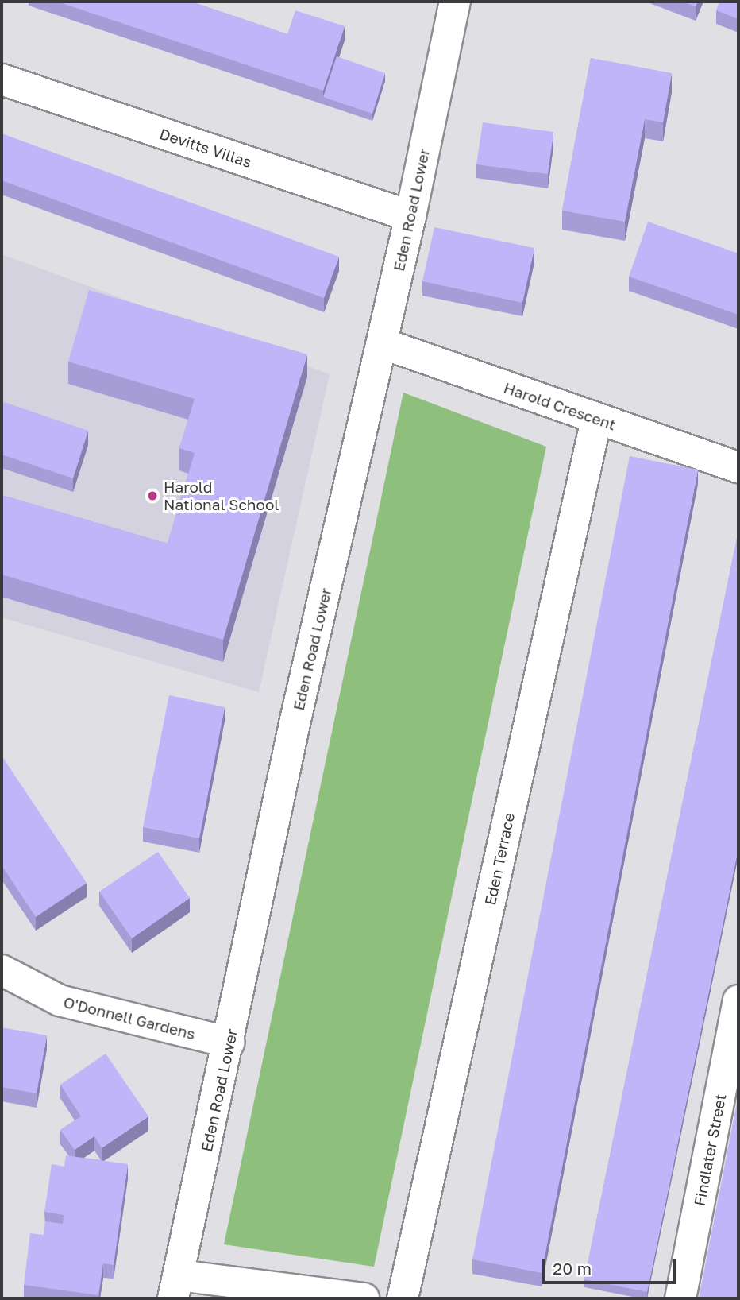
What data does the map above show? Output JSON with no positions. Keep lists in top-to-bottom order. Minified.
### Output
{"streets":{"street":["Devitts Villas","Eden Road Lower","Harold Crescent","Eden Terrace","O'Donnell Gardens","Findlater Street"]},"crossings":[["Devitts Villas","Eden Road Lower"],["Eden Road Lower","Harold Crescent"],["Eden Road Lower","O'Donnell Gardens"],["Harold Crescent","Eden Terrace"]],"places":["Harold National School"],"scale_bar":"20 m"}
